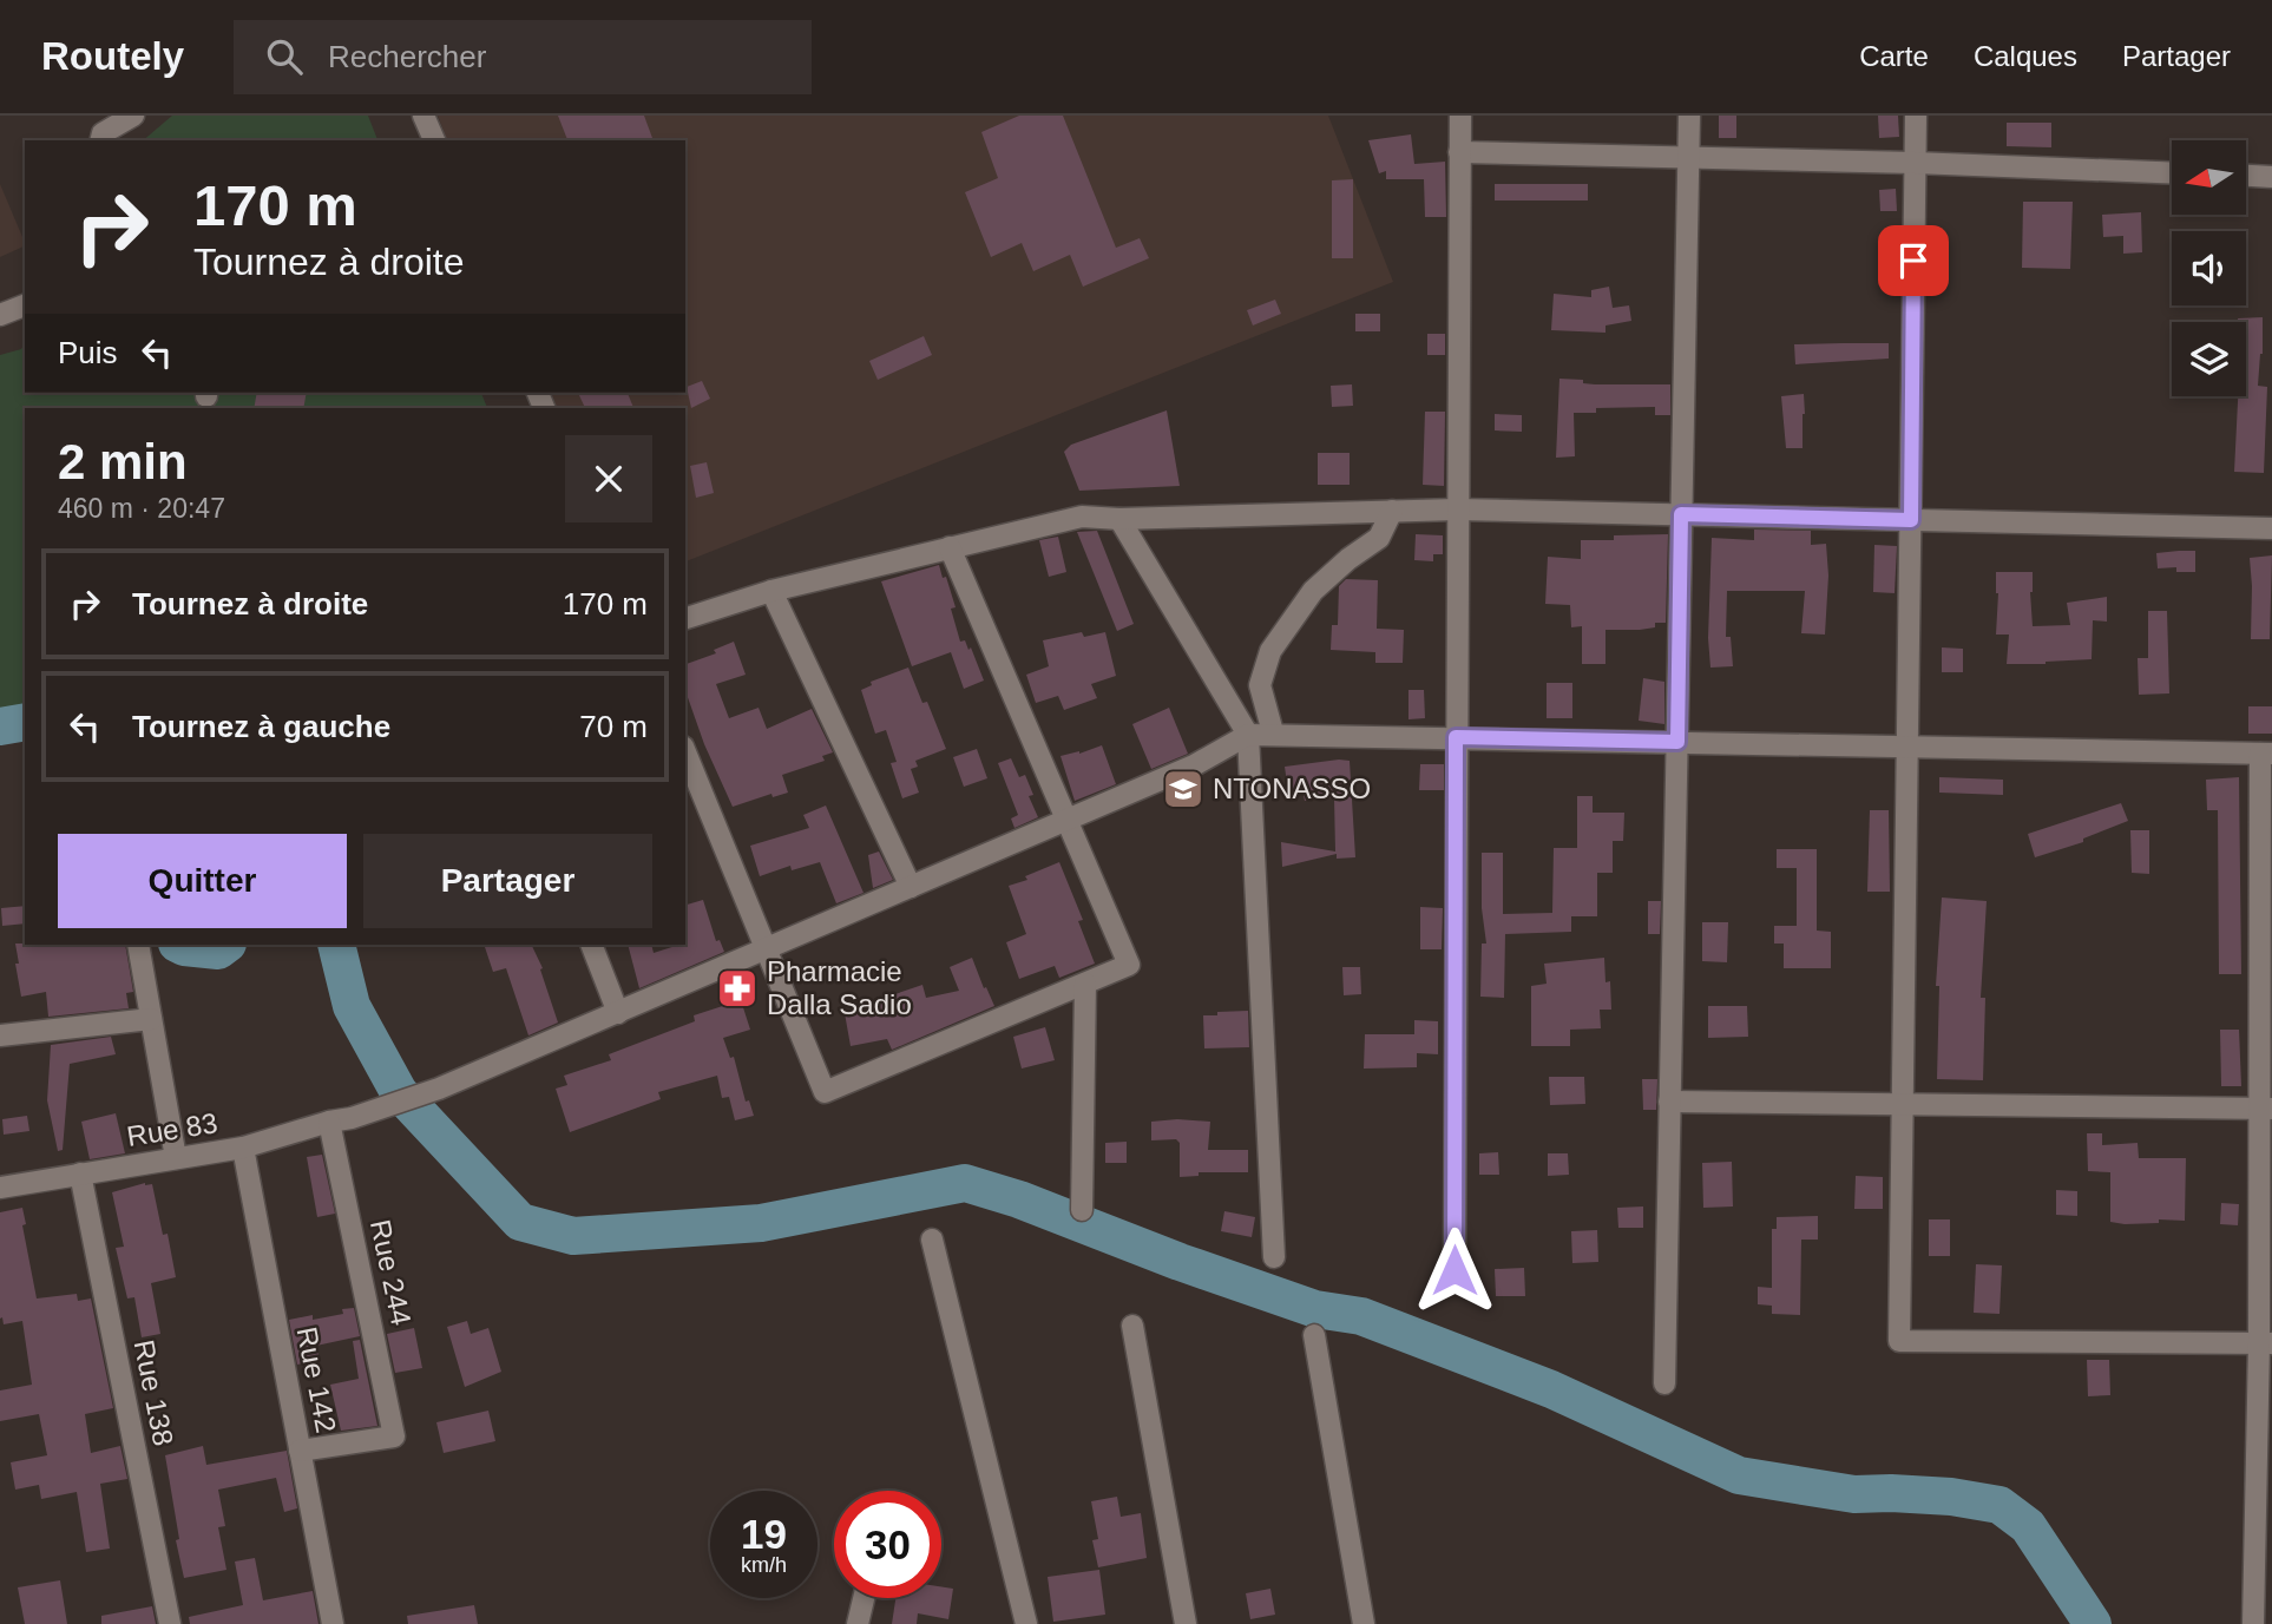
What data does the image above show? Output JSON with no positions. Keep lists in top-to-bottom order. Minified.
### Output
{"streets":{"street":["Rue 83","Rue 244","Rue 142","Rue 138"]},"crossings":[["Rue 83","Rue 244"],["Rue 83","Rue 142"],["Rue 83","Rue 138"],["Rue 244","Rue 142"]],"places":{"school or university":["NTONASSO"],"pharmacy":["Pharmacie Dalla Sadio"]},"north":"left","page":{"header":"Routely","search":"Rechercher","nav":["Carte","Calques","Partager"],"turn":["170 m","Tournez à droite"],"then":"Puis","heading":["2 min","460 m · 20:47"],"list":[{"name":"Tournez à droite","value":"170 m"},{"name":"Tournez à gauche","value":"70 m"}],"buttons":["Quitter","Partager"],"speed":"19 km/h","limit":"30"}}
